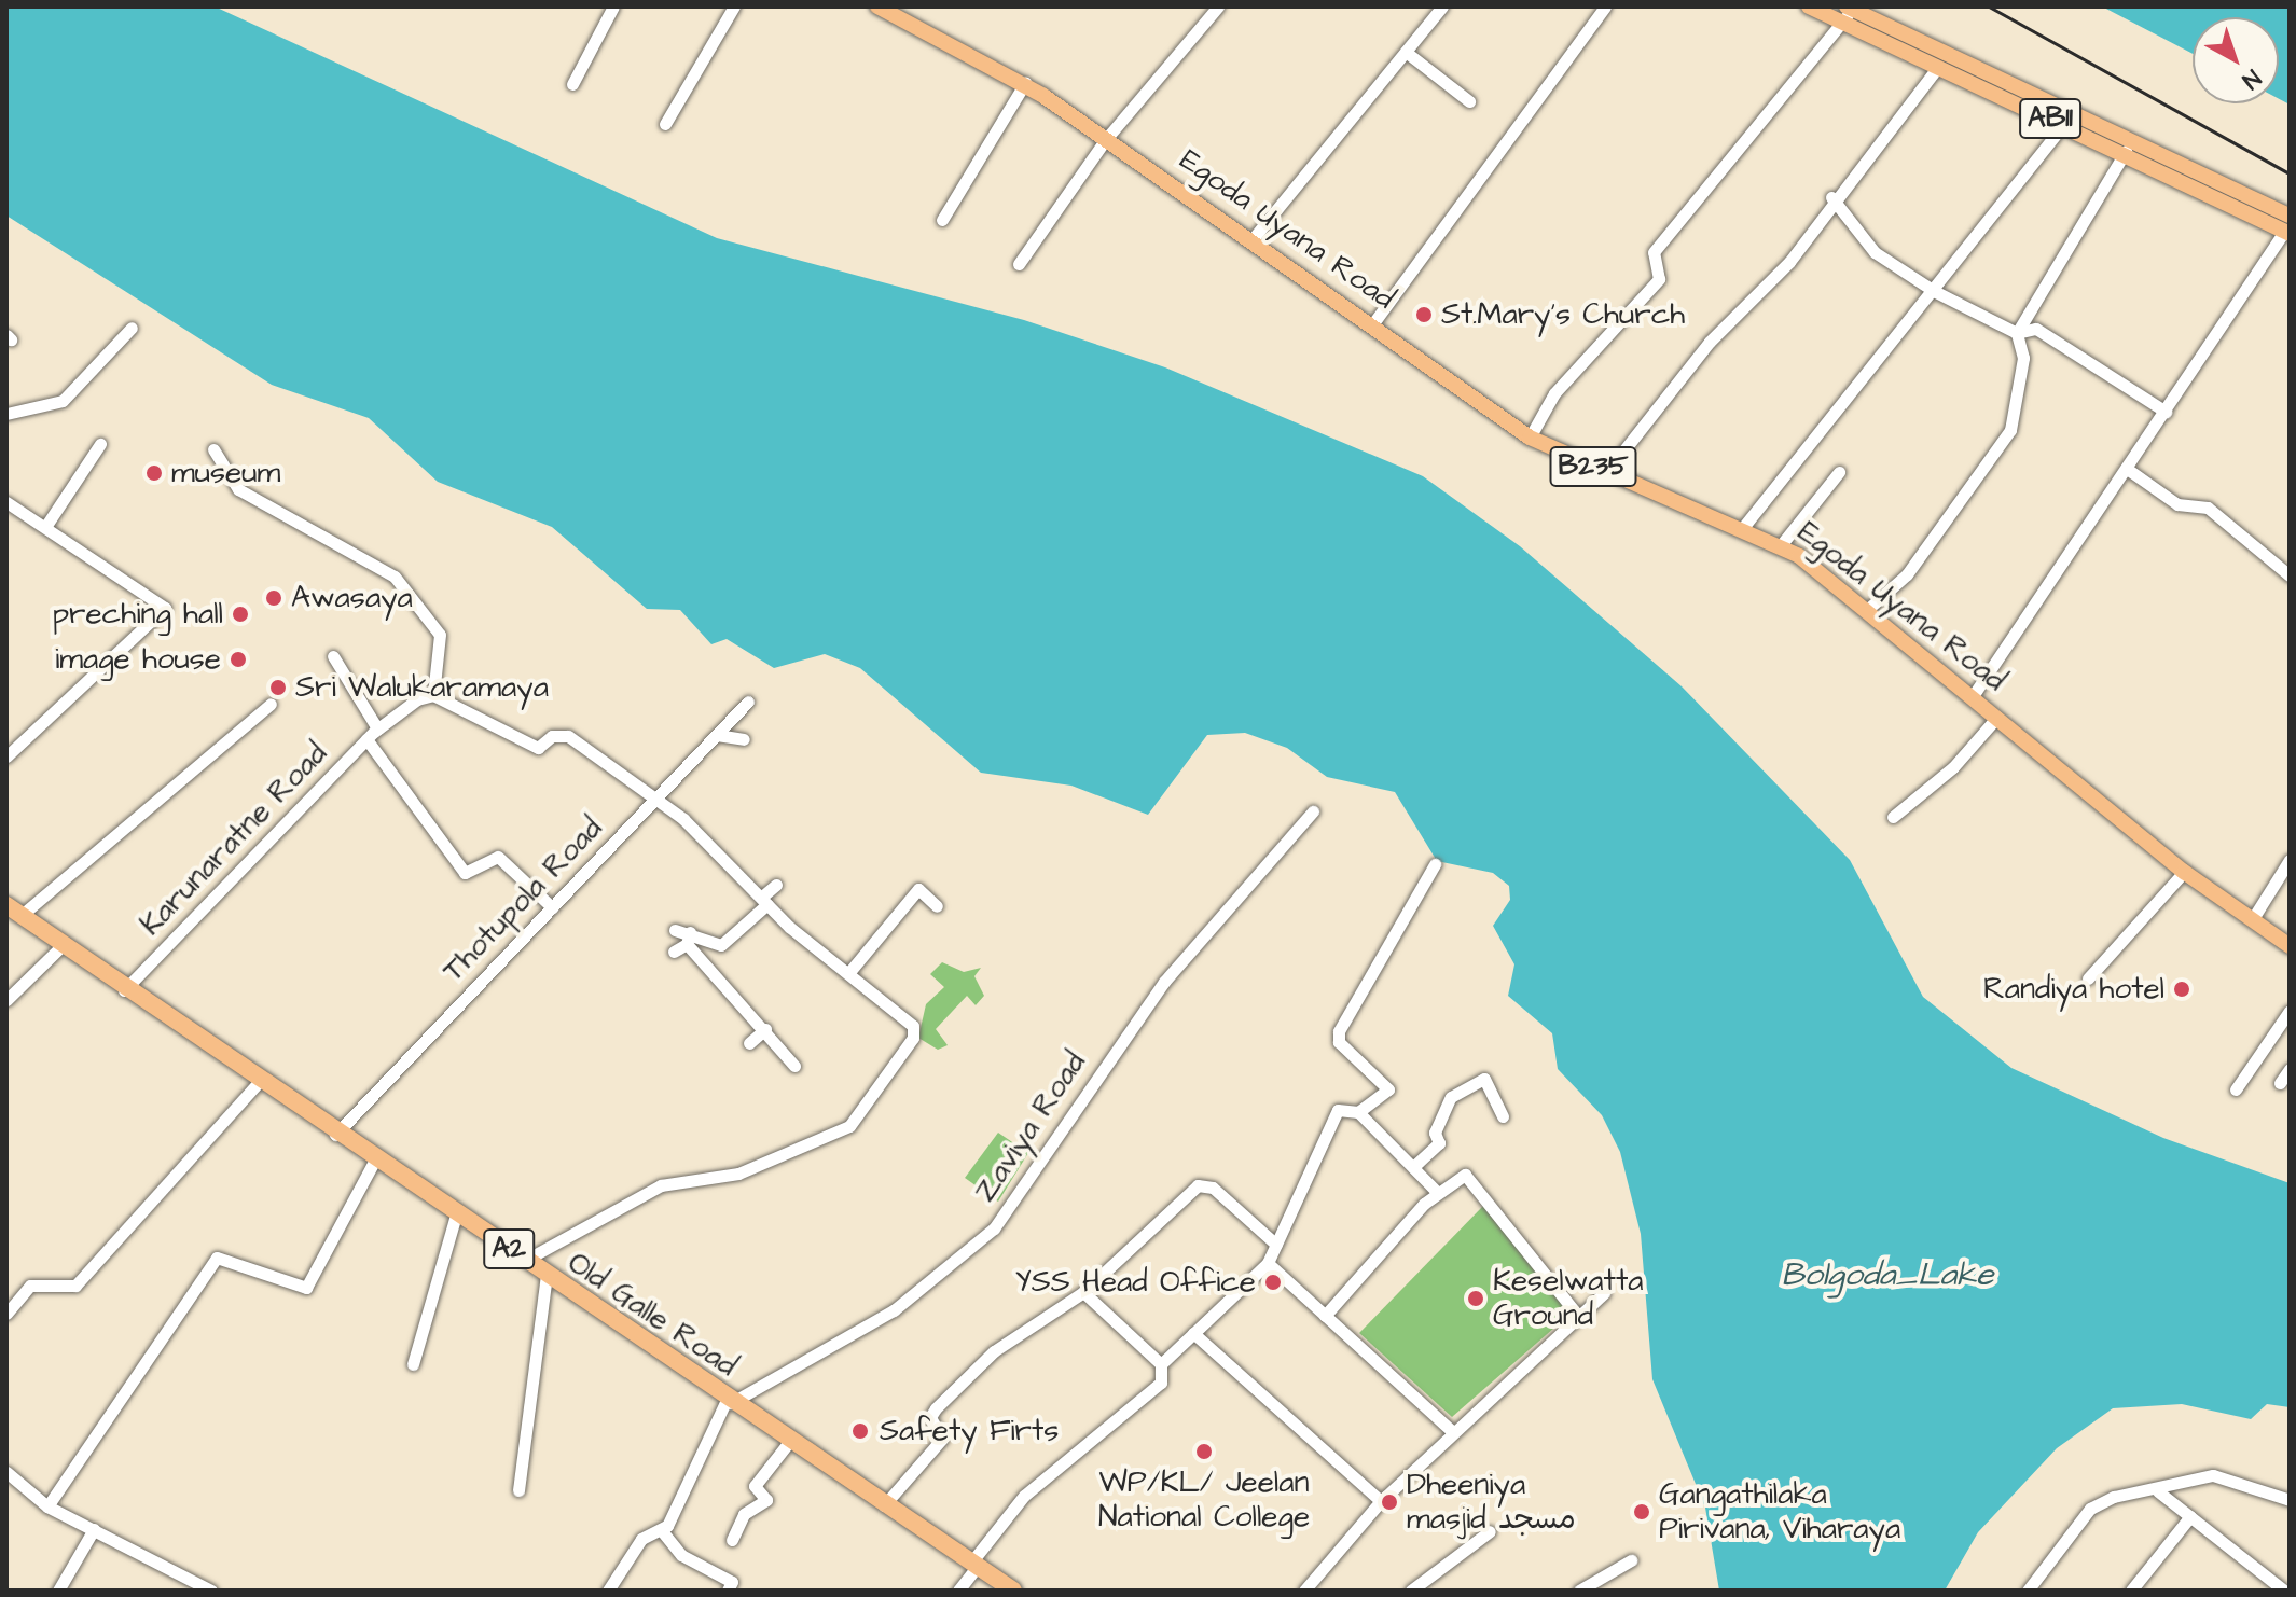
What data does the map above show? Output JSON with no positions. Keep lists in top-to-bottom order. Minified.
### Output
{"streets":{"highway":["A2","Old Galle Road"],"main road":["AB11","Egoda Uyana Road","B235"],"street":["Karunaratne Road","Thotupola Road","Zaviya Road"]},"crossings":[["Karunaratne Road","Old Galle Road"],["Thotupola Road","Old Galle Road"],["Zaviya Road","Old Galle Road"]],"water":["Bolgoda_Lake"],"places":["St.Mary's Church","museum","Awasaya","preching hall","image house","Sri Walukaramaya","Randiya hotel","YSS Head Office","Keselwatta Ground","Safety Firts","WP/KL/ Jeelan National College","Dheeniya masjid مسجد","Gangathilaka Pirivana, Viharaya"],"north":"bottom right"}
